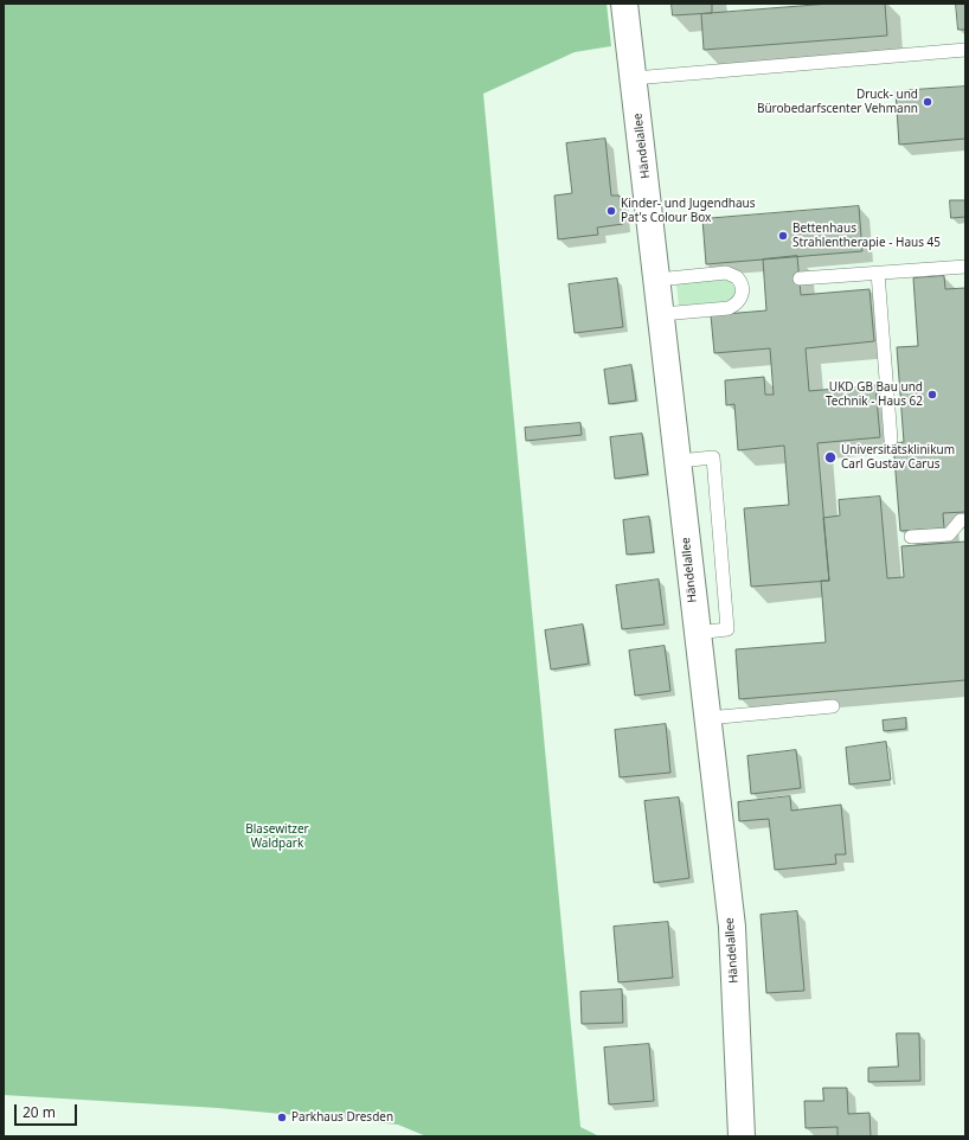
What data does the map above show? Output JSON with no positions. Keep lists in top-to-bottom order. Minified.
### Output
{"streets":{"street":["Händelallee"]},"parks":["Blasewitzer Waldpark"],"places":["Druck- und Bürobedarfscenter Vehmann","Kinder- und Jugendhaus Pat's Colour Box","Bettenhaus Strahlentherapie - Haus 45","UKD GB Bau und Technik - Haus 62","Universitätsklinikum Carl Gustav Carus","Parkhaus Dresden"],"scale_bar":"20 m"}
